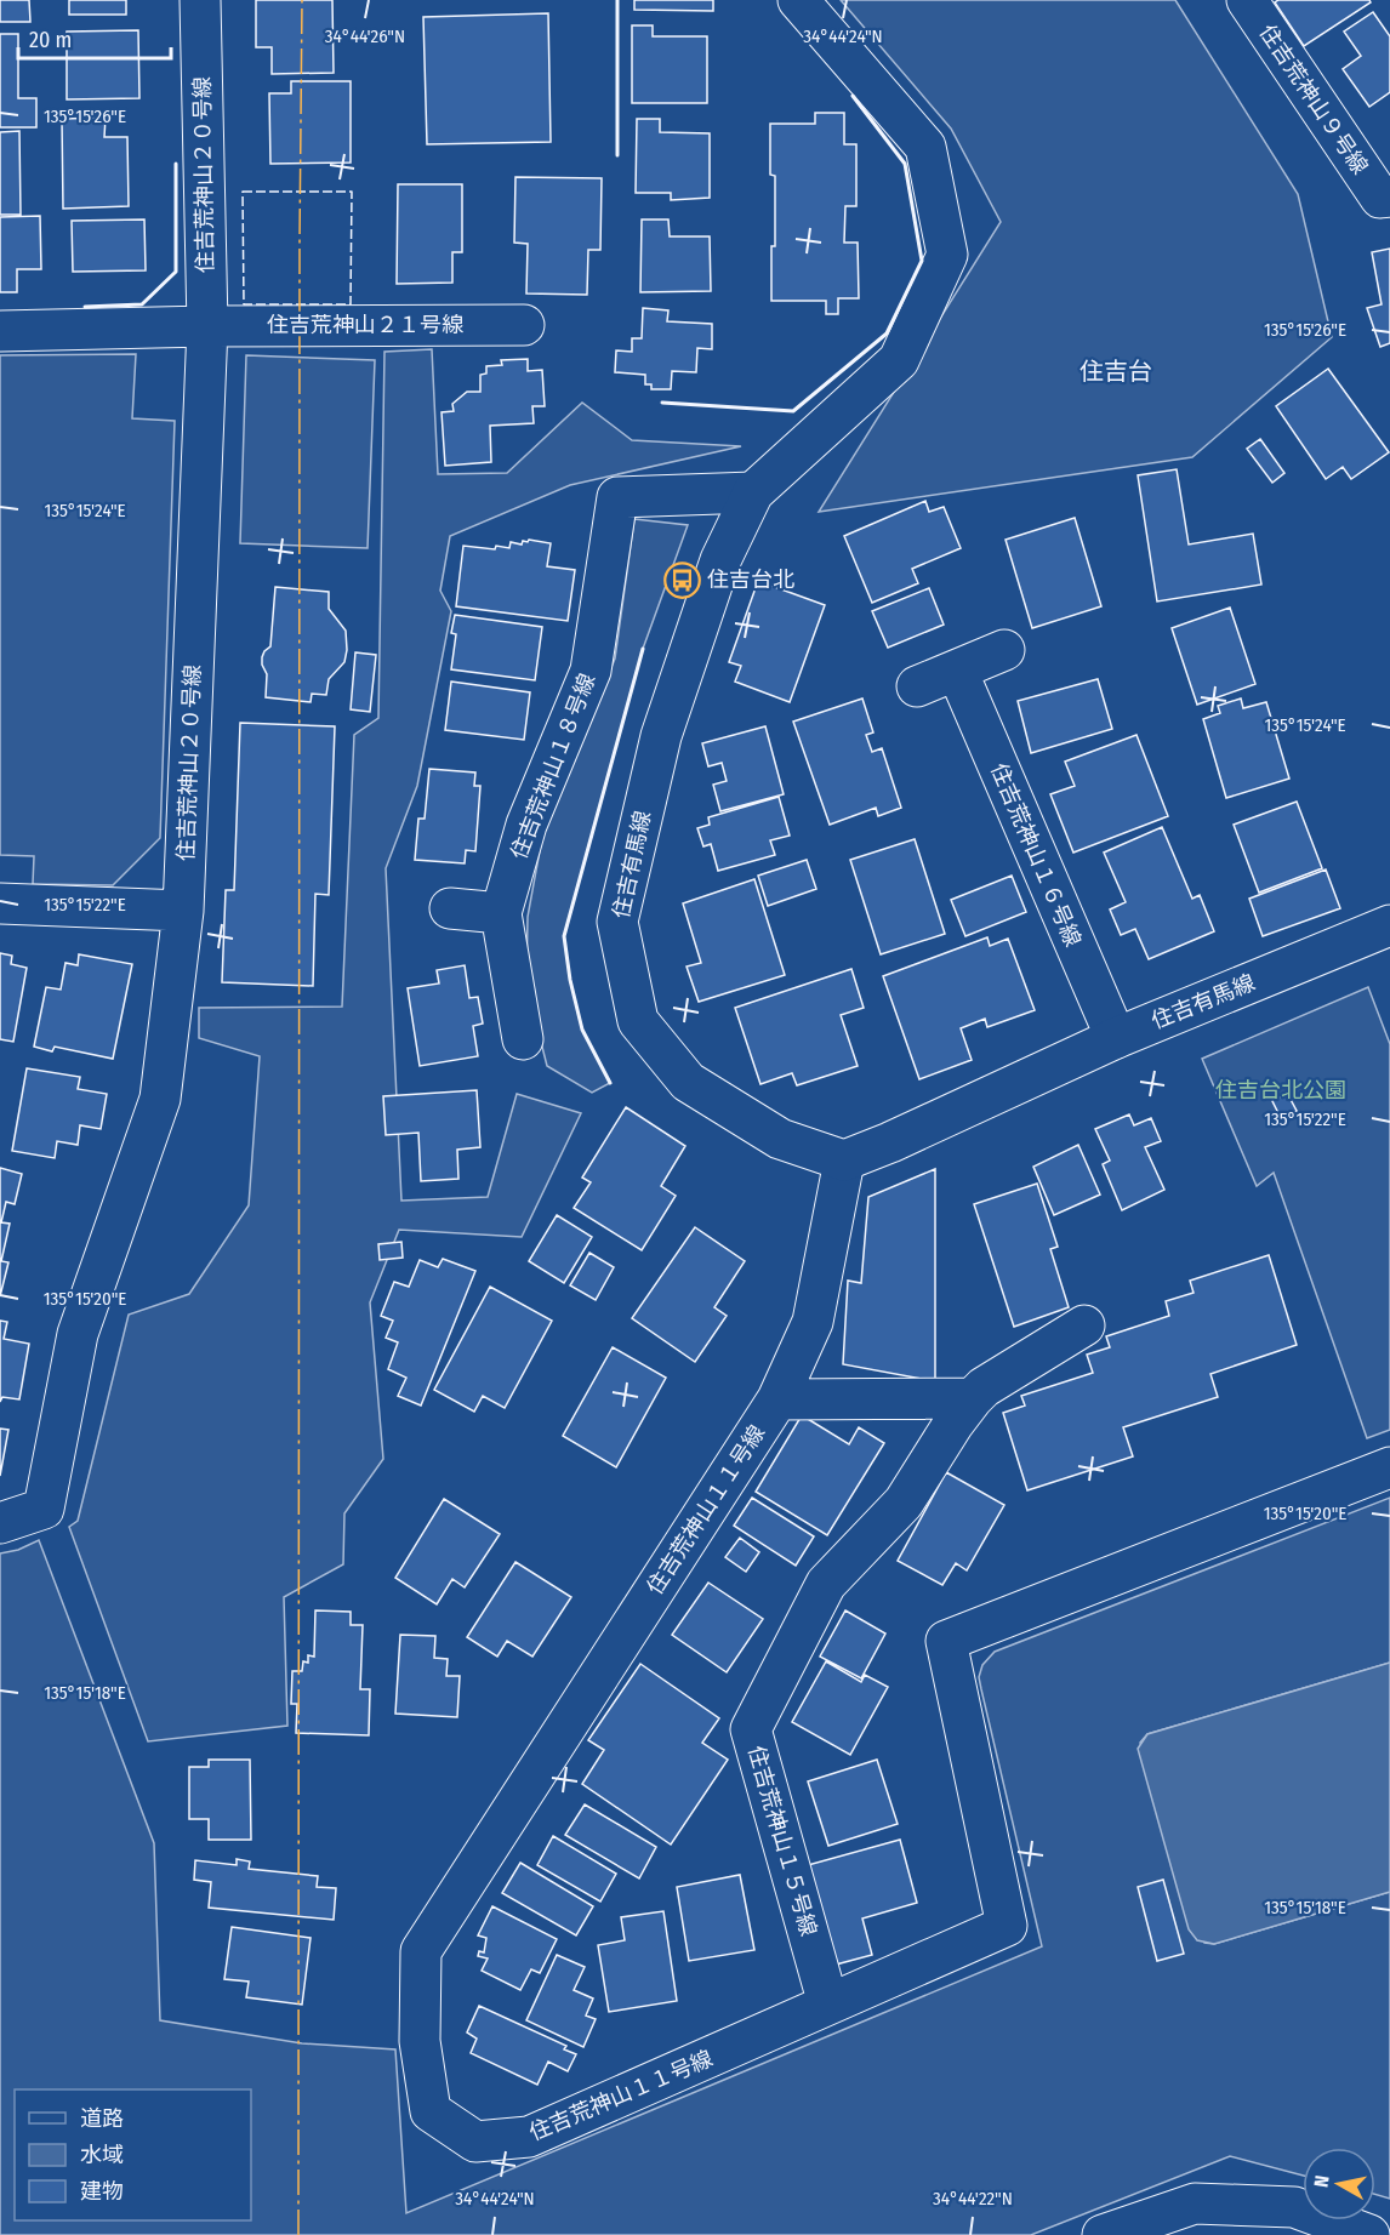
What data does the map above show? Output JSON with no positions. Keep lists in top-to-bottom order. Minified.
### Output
{"streets":{"street":["住吉荒神山９号線","住吉荒神山２０号線","住吉荒神山２１号線","住吉荒神山１８号線","住吉荒神山１６号線","住吉有馬線","住吉荒神山１１号線","住吉荒神山１５号線"]},"crossings":[["住吉荒神山２０号線","住吉荒神山２１号線"],["住吉荒神山１８号線","住吉有馬線"],["住吉荒神山１６号線","住吉有馬線"],["住吉有馬線","住吉荒神山１１号線"],["住吉荒神山１１号線","住吉荒神山１５号線"]],"districts":["住吉台"],"parks":["住吉台北公園"],"places":{"bus stop":["住吉台北"]},"legend":["道路","水域","建物"],"scale_bar":"20 m","north":"left","coordinates":["34°44'26\"N","34°44'24\"N","135°15'26\"E","135°15'24\"E","135°15'22\"E","135°15'20\"E","135°15'18\"E","34°44'22\"N"]}
